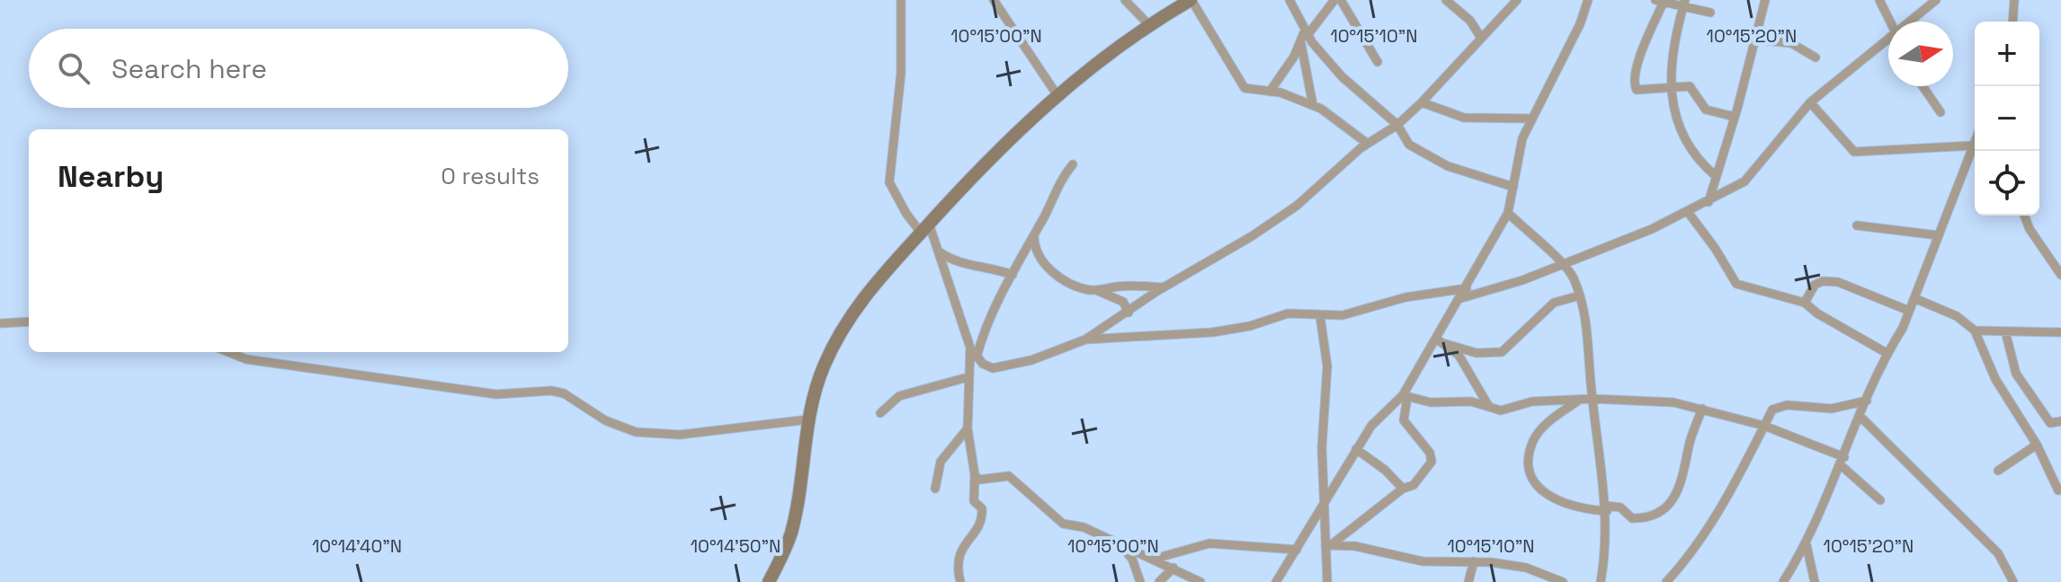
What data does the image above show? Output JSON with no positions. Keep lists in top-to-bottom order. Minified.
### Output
{"north":"right","page":{"map_buttons":["+","−"],"search":"Search here","heading":["Nearby","0 results"]},"coordinates":["10°15'00\"N","10°15'10\"N","10°15'20\"N","10°14'40\"N","10°14'50\"N"]}
